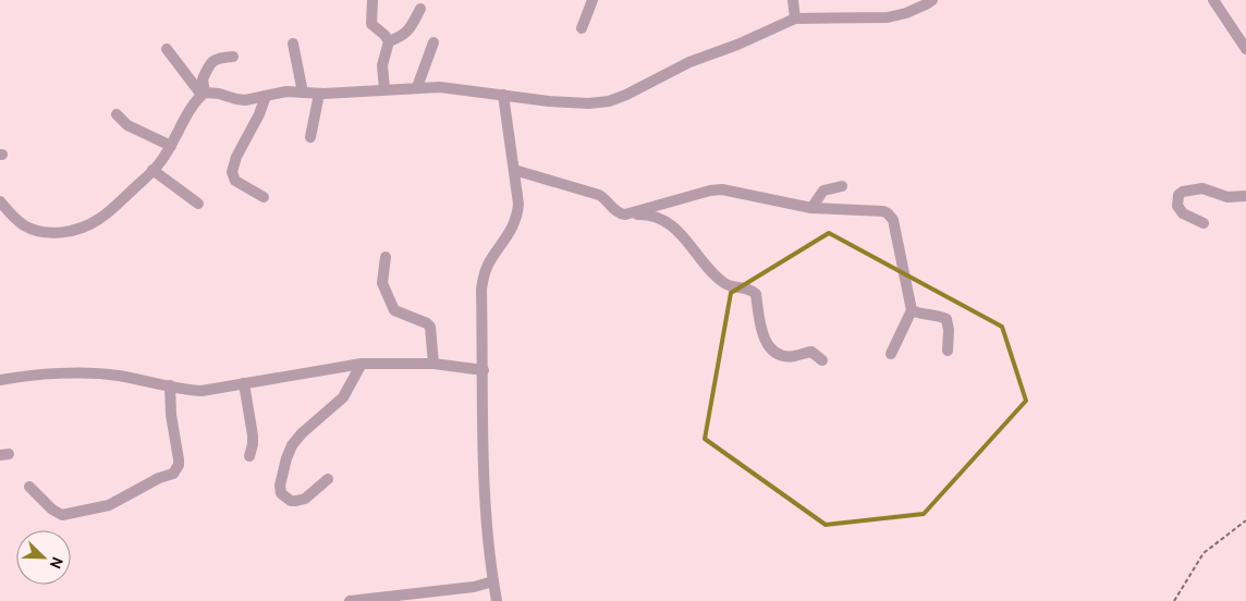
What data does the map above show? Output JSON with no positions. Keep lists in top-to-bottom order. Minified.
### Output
{"north":"bottom right"}
